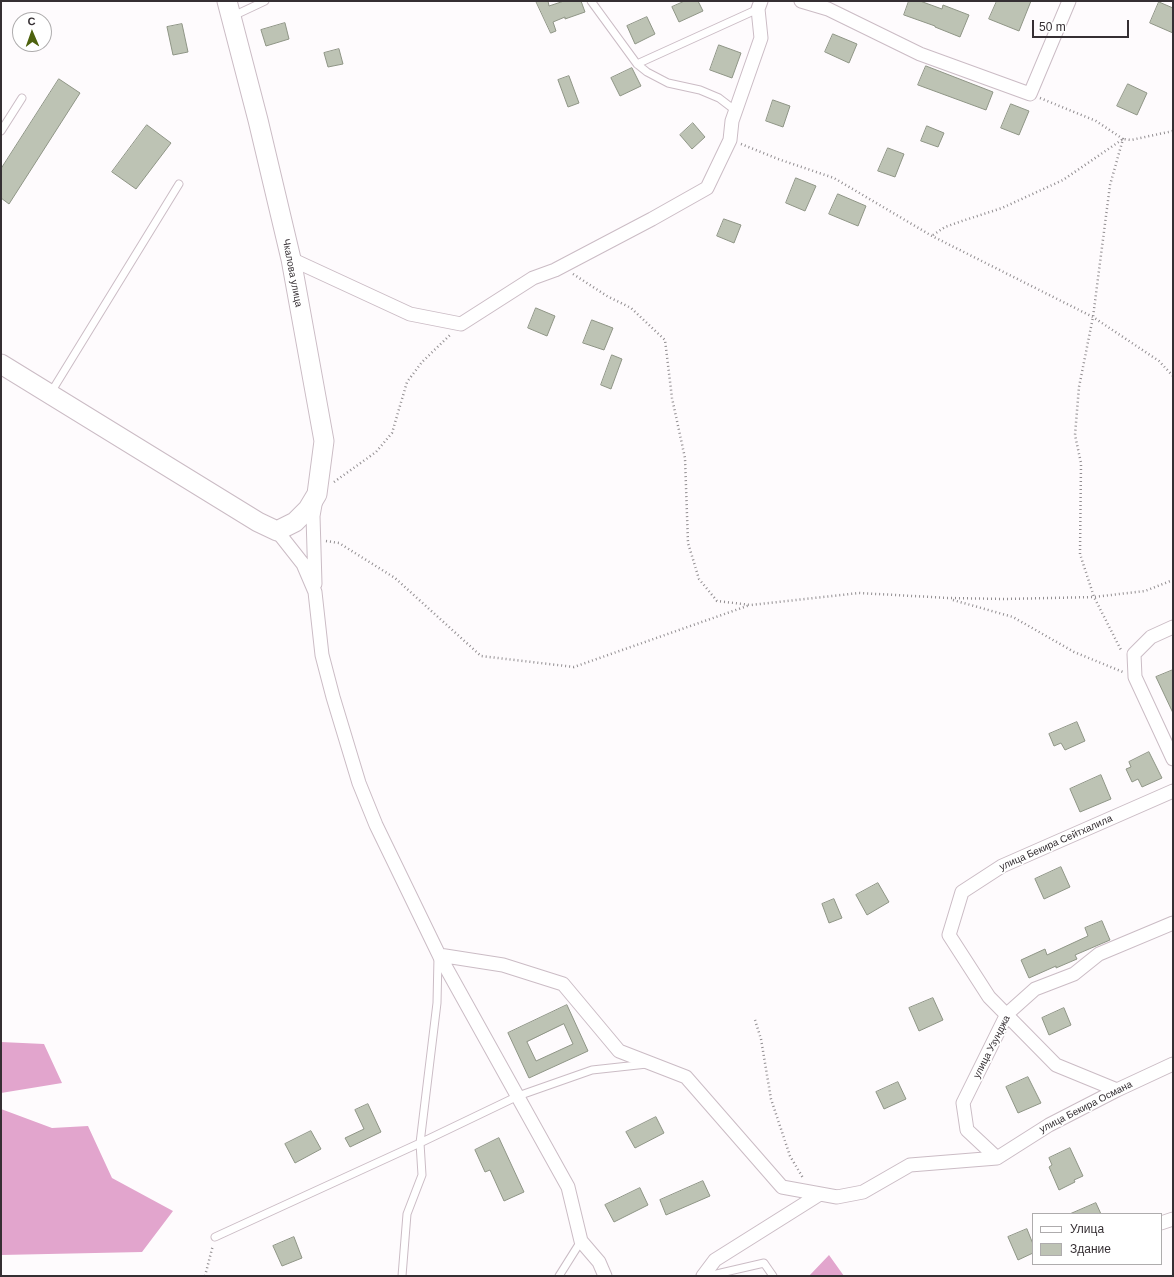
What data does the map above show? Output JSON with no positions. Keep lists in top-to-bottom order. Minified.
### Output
{"streets":{"street":["Чкалова улица","улица Бекира Сейтхалила","улица Узунджа","улица Бекира Османа"]},"crossings":[["улица Бекира Сейтхалила","улица Узунджа"],["улица Узунджа","улица Бекира Османа"]],"legend":["Улица","Здание"],"scale_bar":"50 m","north":"top"}
